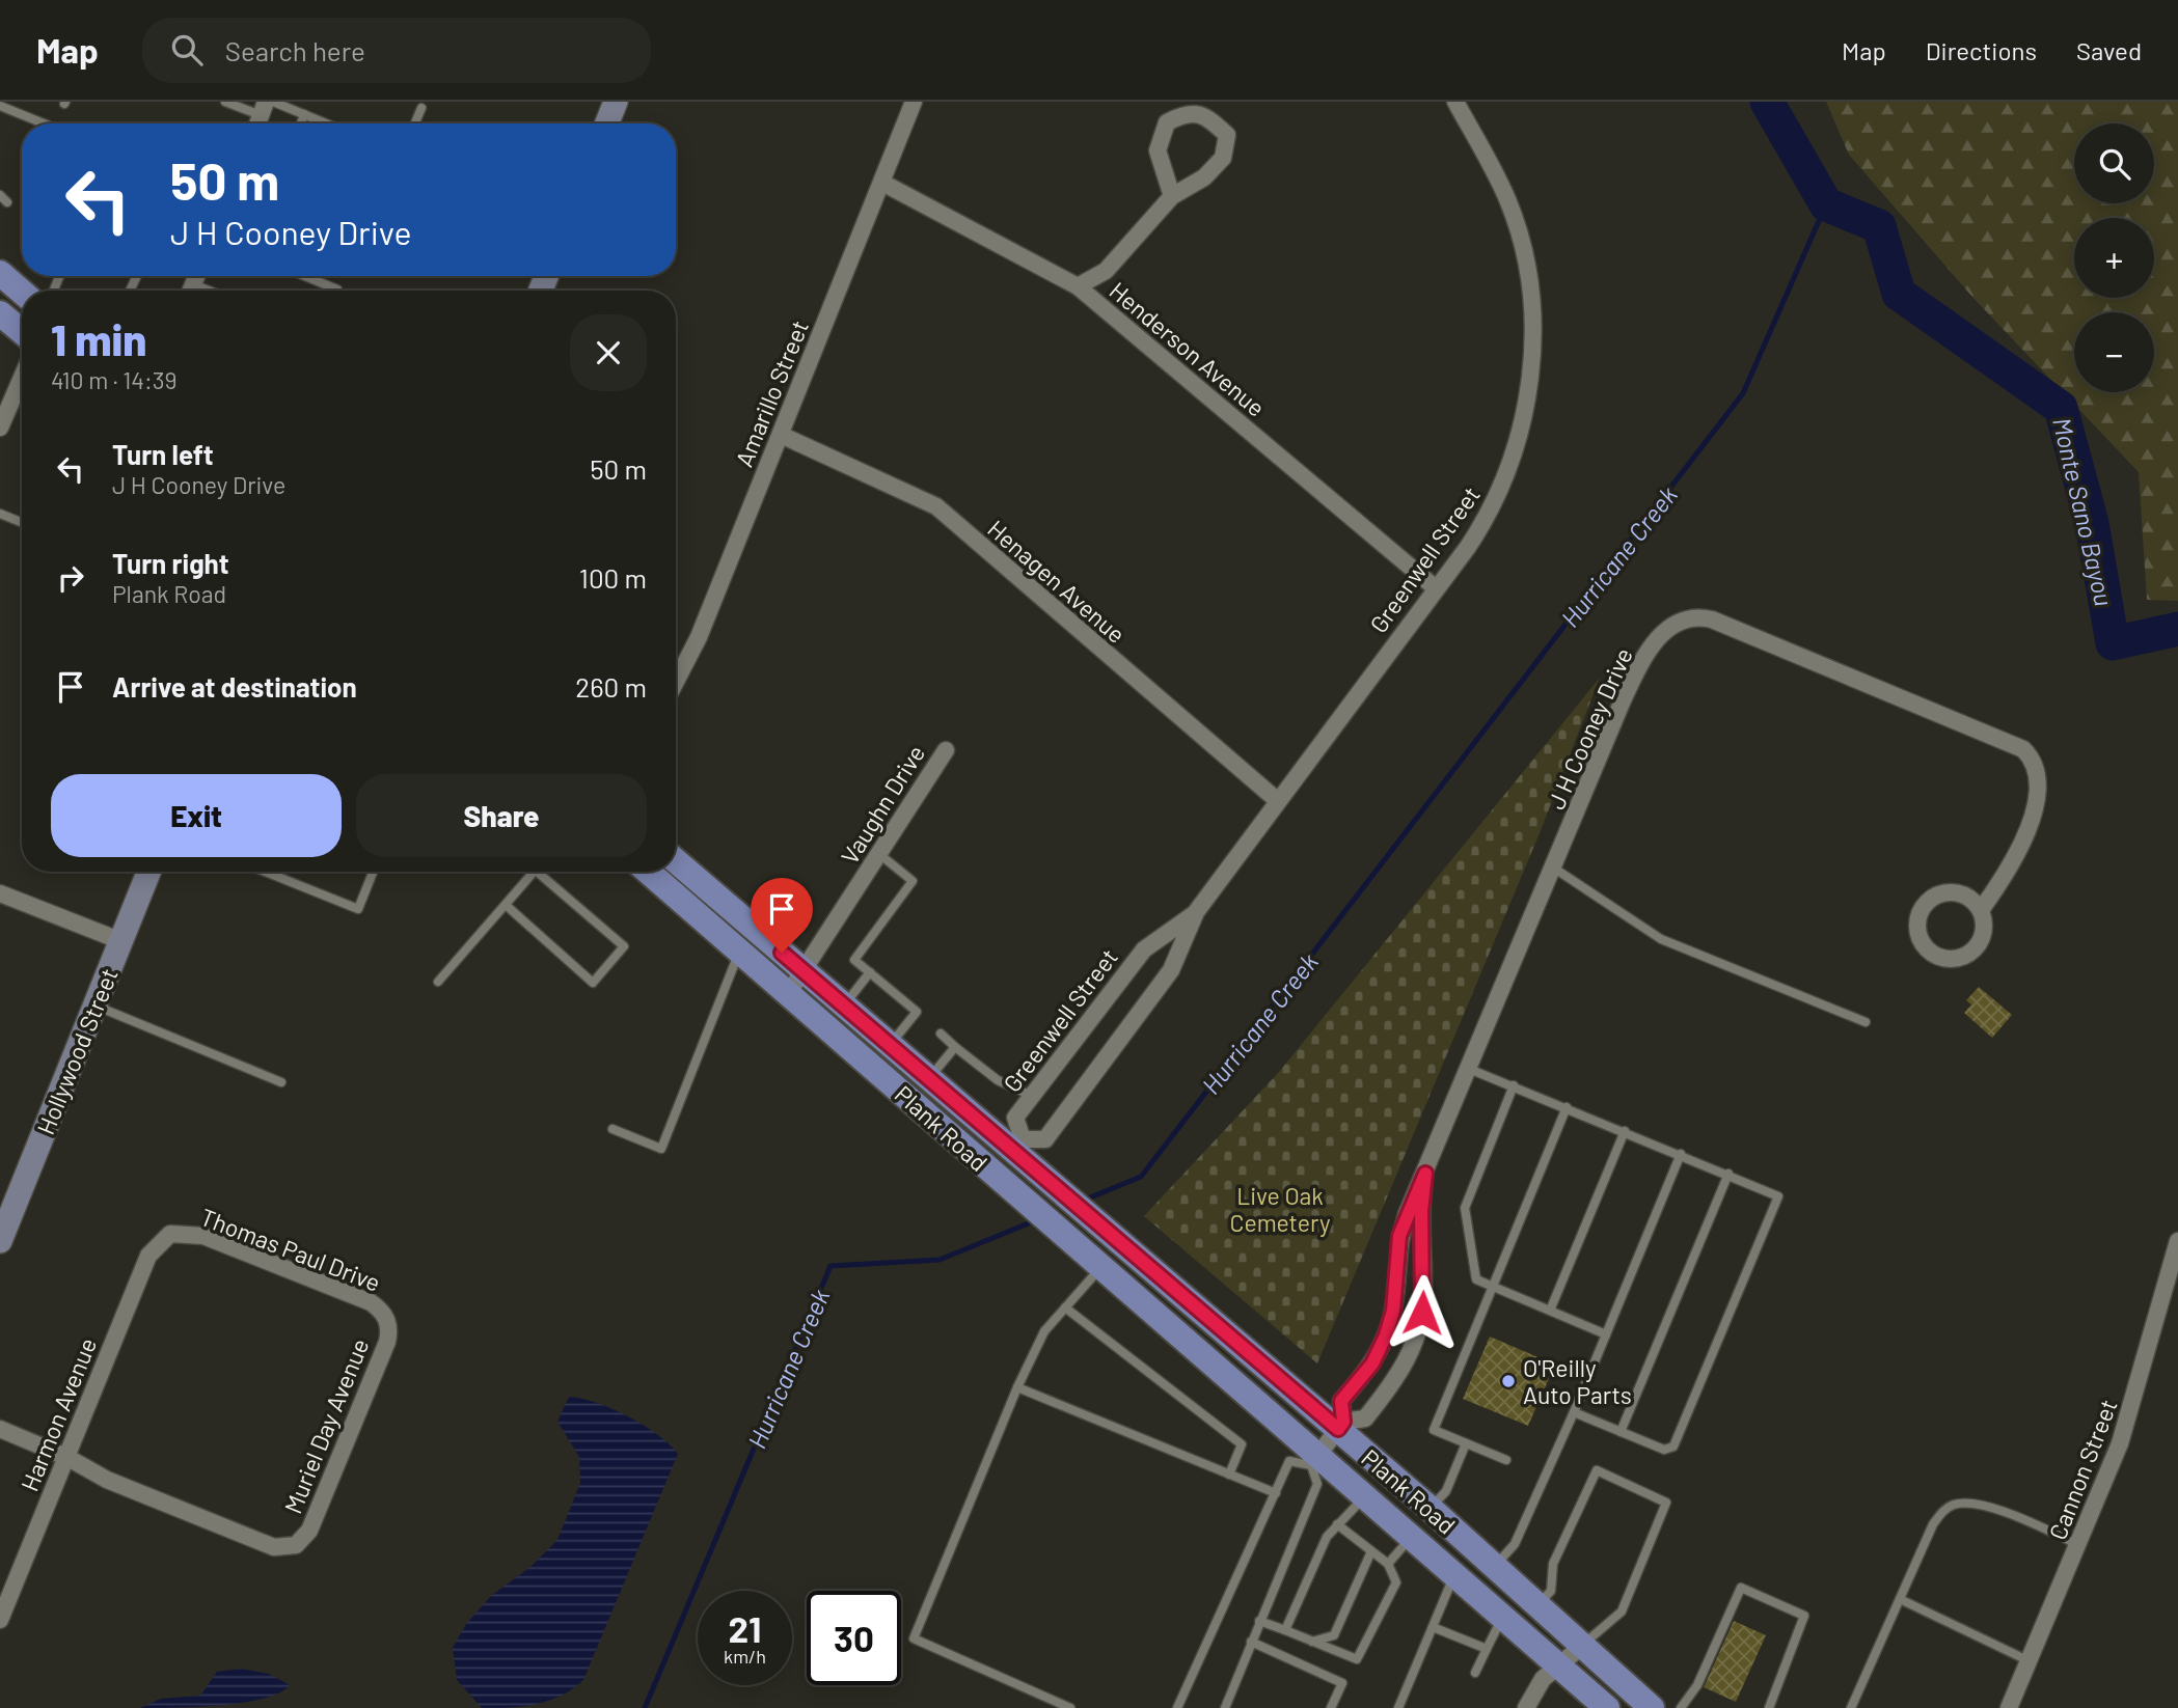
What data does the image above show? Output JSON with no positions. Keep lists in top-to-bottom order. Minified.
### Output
{"streets":{"main road":["Plank Road"],"street":["Henderson Avenue","Amarillo Street","Greenwell Street","Henagen Avenue","J H Cooney Drive","Vaughn Drive","Hollywood Street","Thomas Paul Drive","Harmon Avenue","Muriel Day Avenue","Cannon Street"]},"crossings":[["Henderson Avenue","Amarillo Street"],["Henderson Avenue","Greenwell Street"],["Amarillo Street","Henagen Avenue"],["Greenwell Street","Henagen Avenue"],["Greenwell Street","Plank Road"],["J H Cooney Drive","Plank Road"],["Vaughn Drive","Plank Road"],["Thomas Paul Drive","Harmon Avenue"],["Thomas Paul Drive","Muriel Day Avenue"],["Harmon Avenue","Muriel Day Avenue"]],"water":["Monte Sano Bayou","Hurricane Creek"],"parks":["Live Oak Cemetery"],"places":["O'Reilly Auto Parts"],"page":{"header":"Map","search":"Search here","nav":["Map","Directions","Saved"],"map_buttons":["+","−"],"turn":["50 m","J H Cooney Drive"],"heading":["1 min","410 m · 14:39"],"list":[{"name":"Turn left","note":"J H Cooney Drive","value":"50 m"},{"name":"Turn right","note":"Plank Road","value":"100 m"},{"name":"Arrive at destination","value":"260 m"}],"buttons":["Exit","Share"],"speed":"21 km/h","limit":"30"}}
